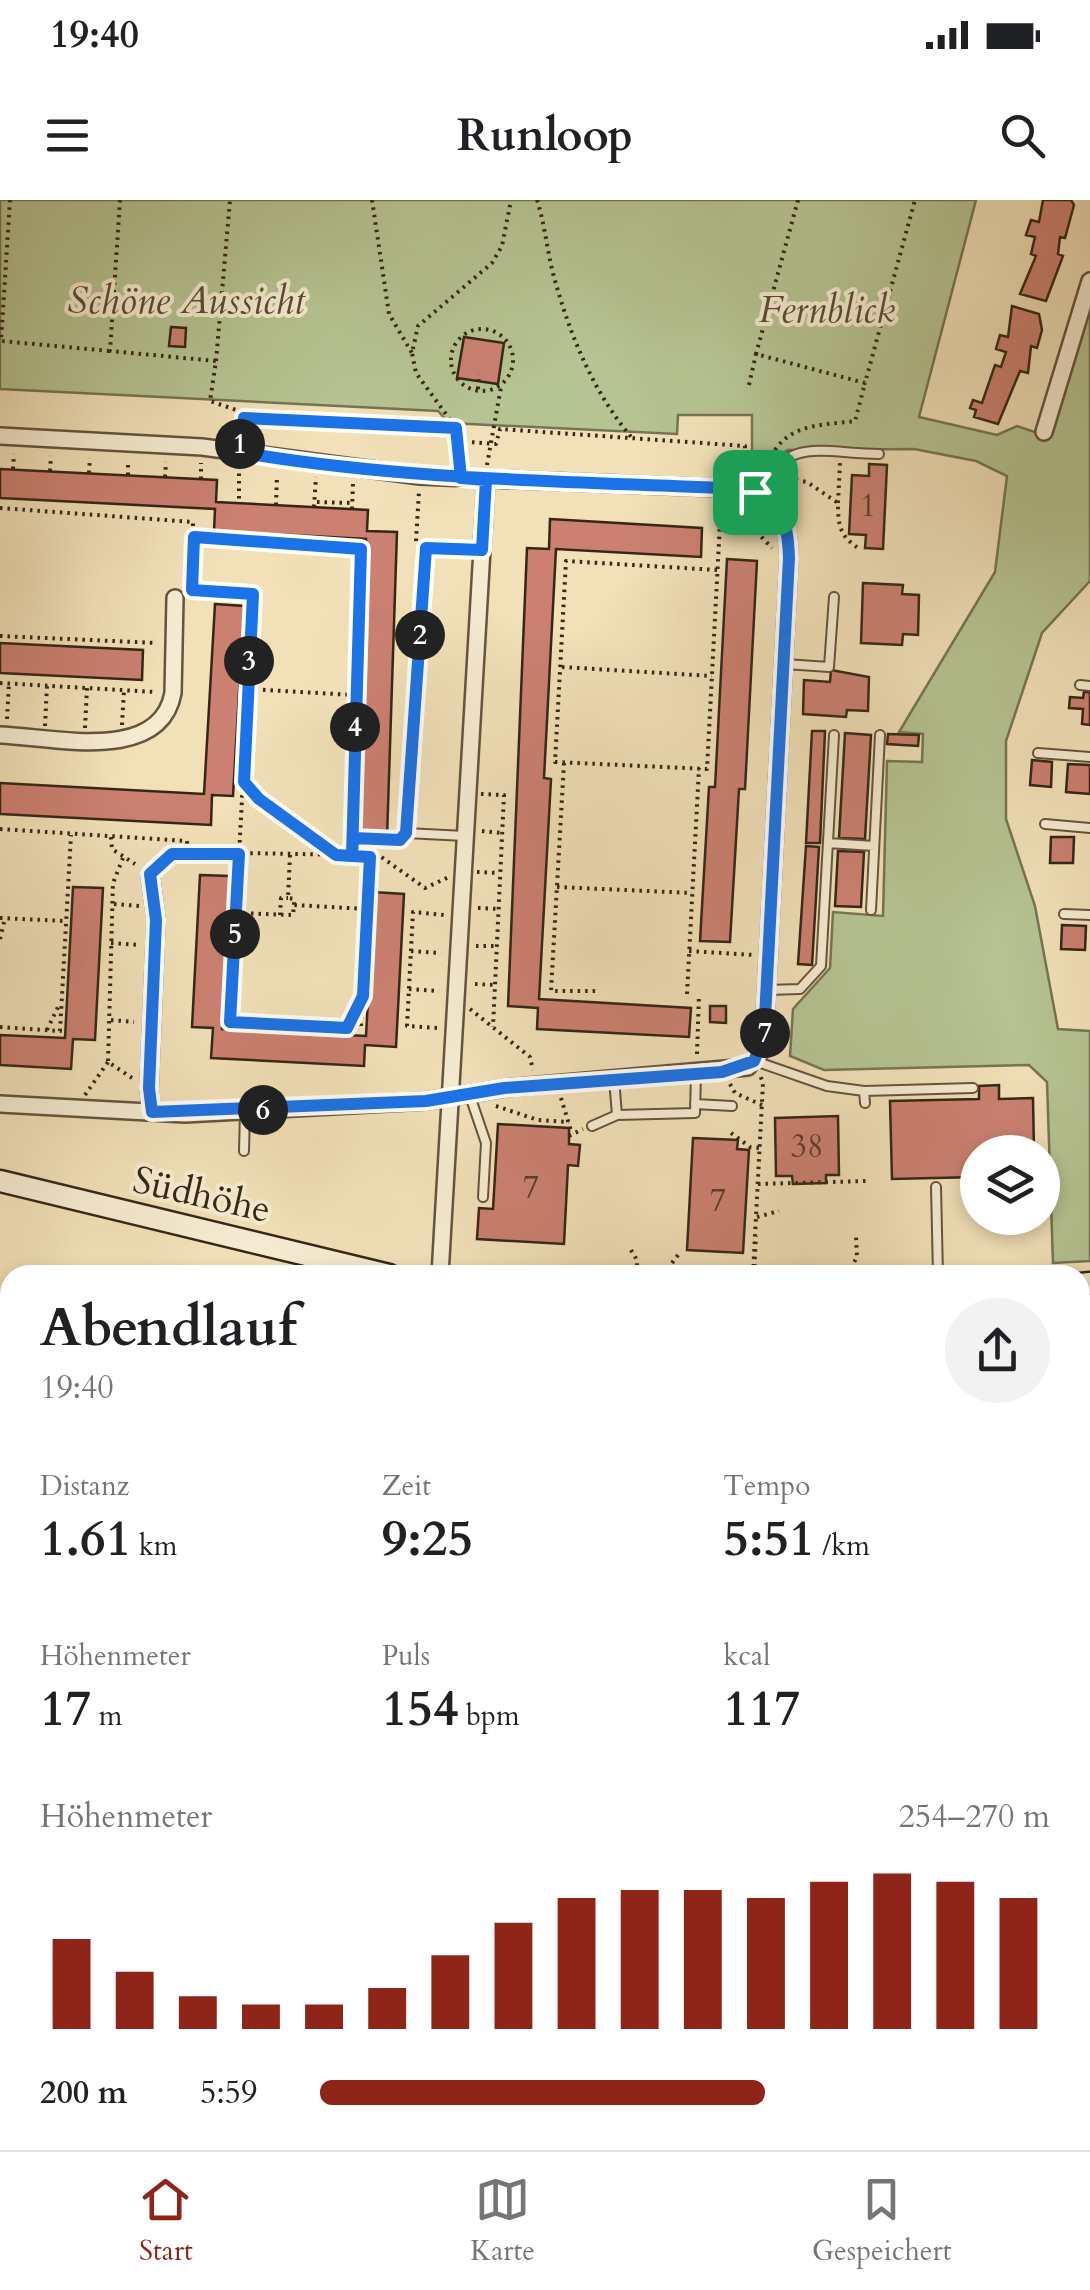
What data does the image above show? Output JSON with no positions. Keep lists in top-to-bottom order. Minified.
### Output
{"streets":{"street":["Südhöhe"]},"parks":["Schöne Aussicht","Fernblick"],"house_numbers":["1","38","7","7"],"page":{"status":"19:40","header":"Runloop","pins":["1","2","3","4","5","7","6"],"heading":["Abendlauf","19:40"],"stats":[["Distanz","1.61 km"],["Zeit","9:25"],["Tempo","5:51 /km"],["Höhenmeter","17 m"],["Puls","154 bpm"],["kcal","117"]],"chart":["Höhenmeter","254–270 m"],"list":[{"name":"200 m","note":"5:59"}],"tabs":["Start","Karte","Gespeichert"]}}
